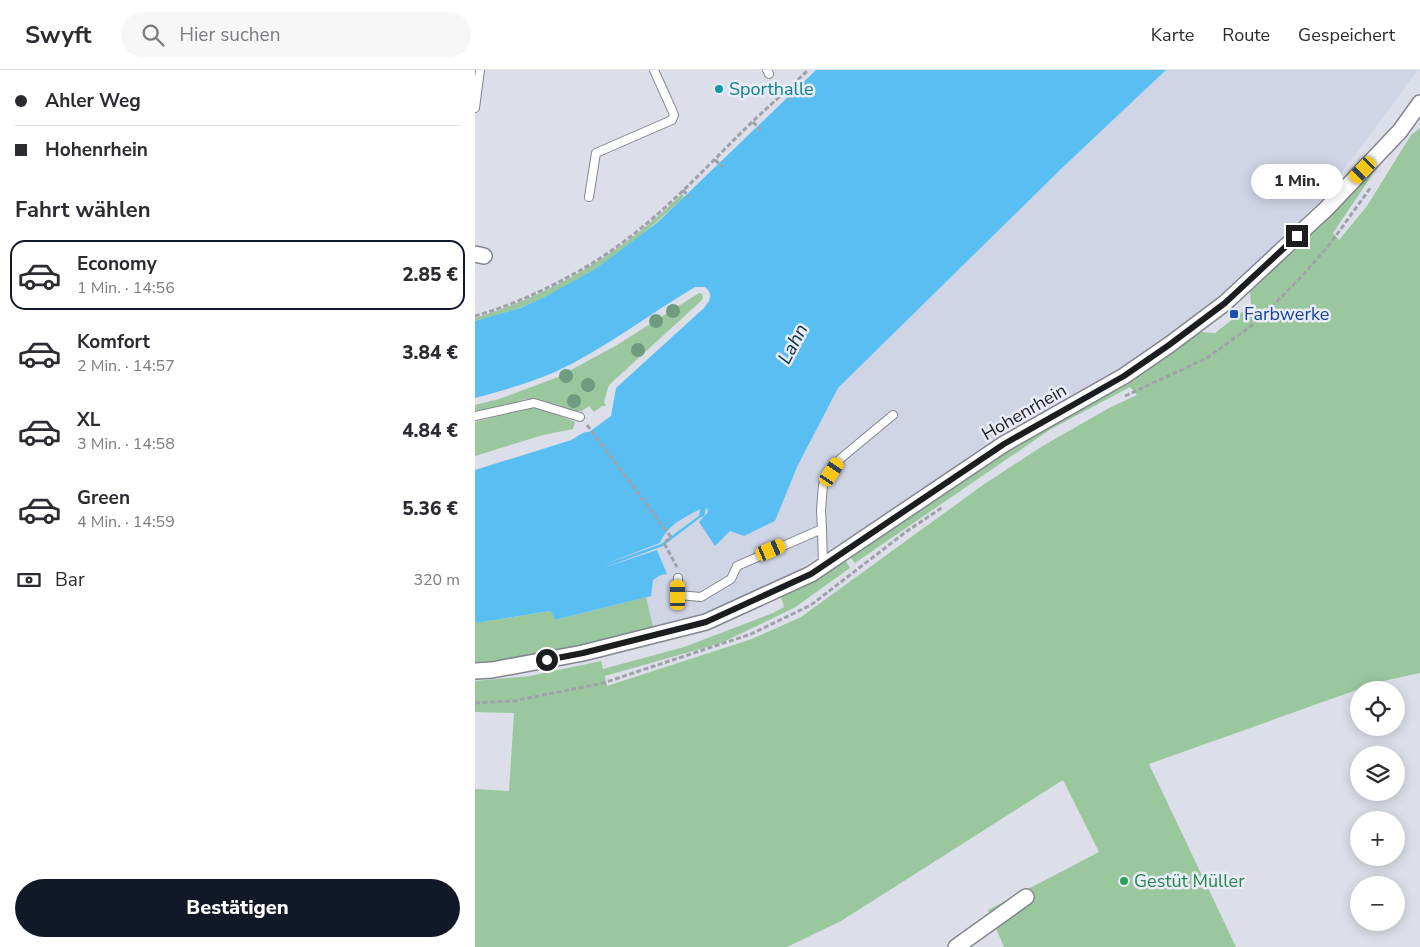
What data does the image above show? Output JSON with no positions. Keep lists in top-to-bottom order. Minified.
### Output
{"streets":{"street":["Hohenrhein"]},"water":["Lahn"],"places":{"other":["Sporthalle","Gestüt Müller"],"transit":["Farbwerke"]},"page":{"header":"Swyft","search":"Hier suchen","nav":["Karte","Route","Gespeichert"],"banner":["Ahler Weg","Hohenrhein"],"bubble":"1 Min.","heading":"Fahrt wählen","list":[{"name":"Economy","note":"1 Min. · 14:56","value":"2.85 €"},{"name":"Komfort","note":"2 Min. · 14:57","value":"3.84 €"},{"name":"XL","note":"3 Min. · 14:58","value":"4.84 €"},{"name":"Green","note":"4 Min. · 14:59","value":"5.36 €"}],"pay":["Bar","320 m"],"map_buttons":["+","−"],"buttons":"Bestätigen"}}
